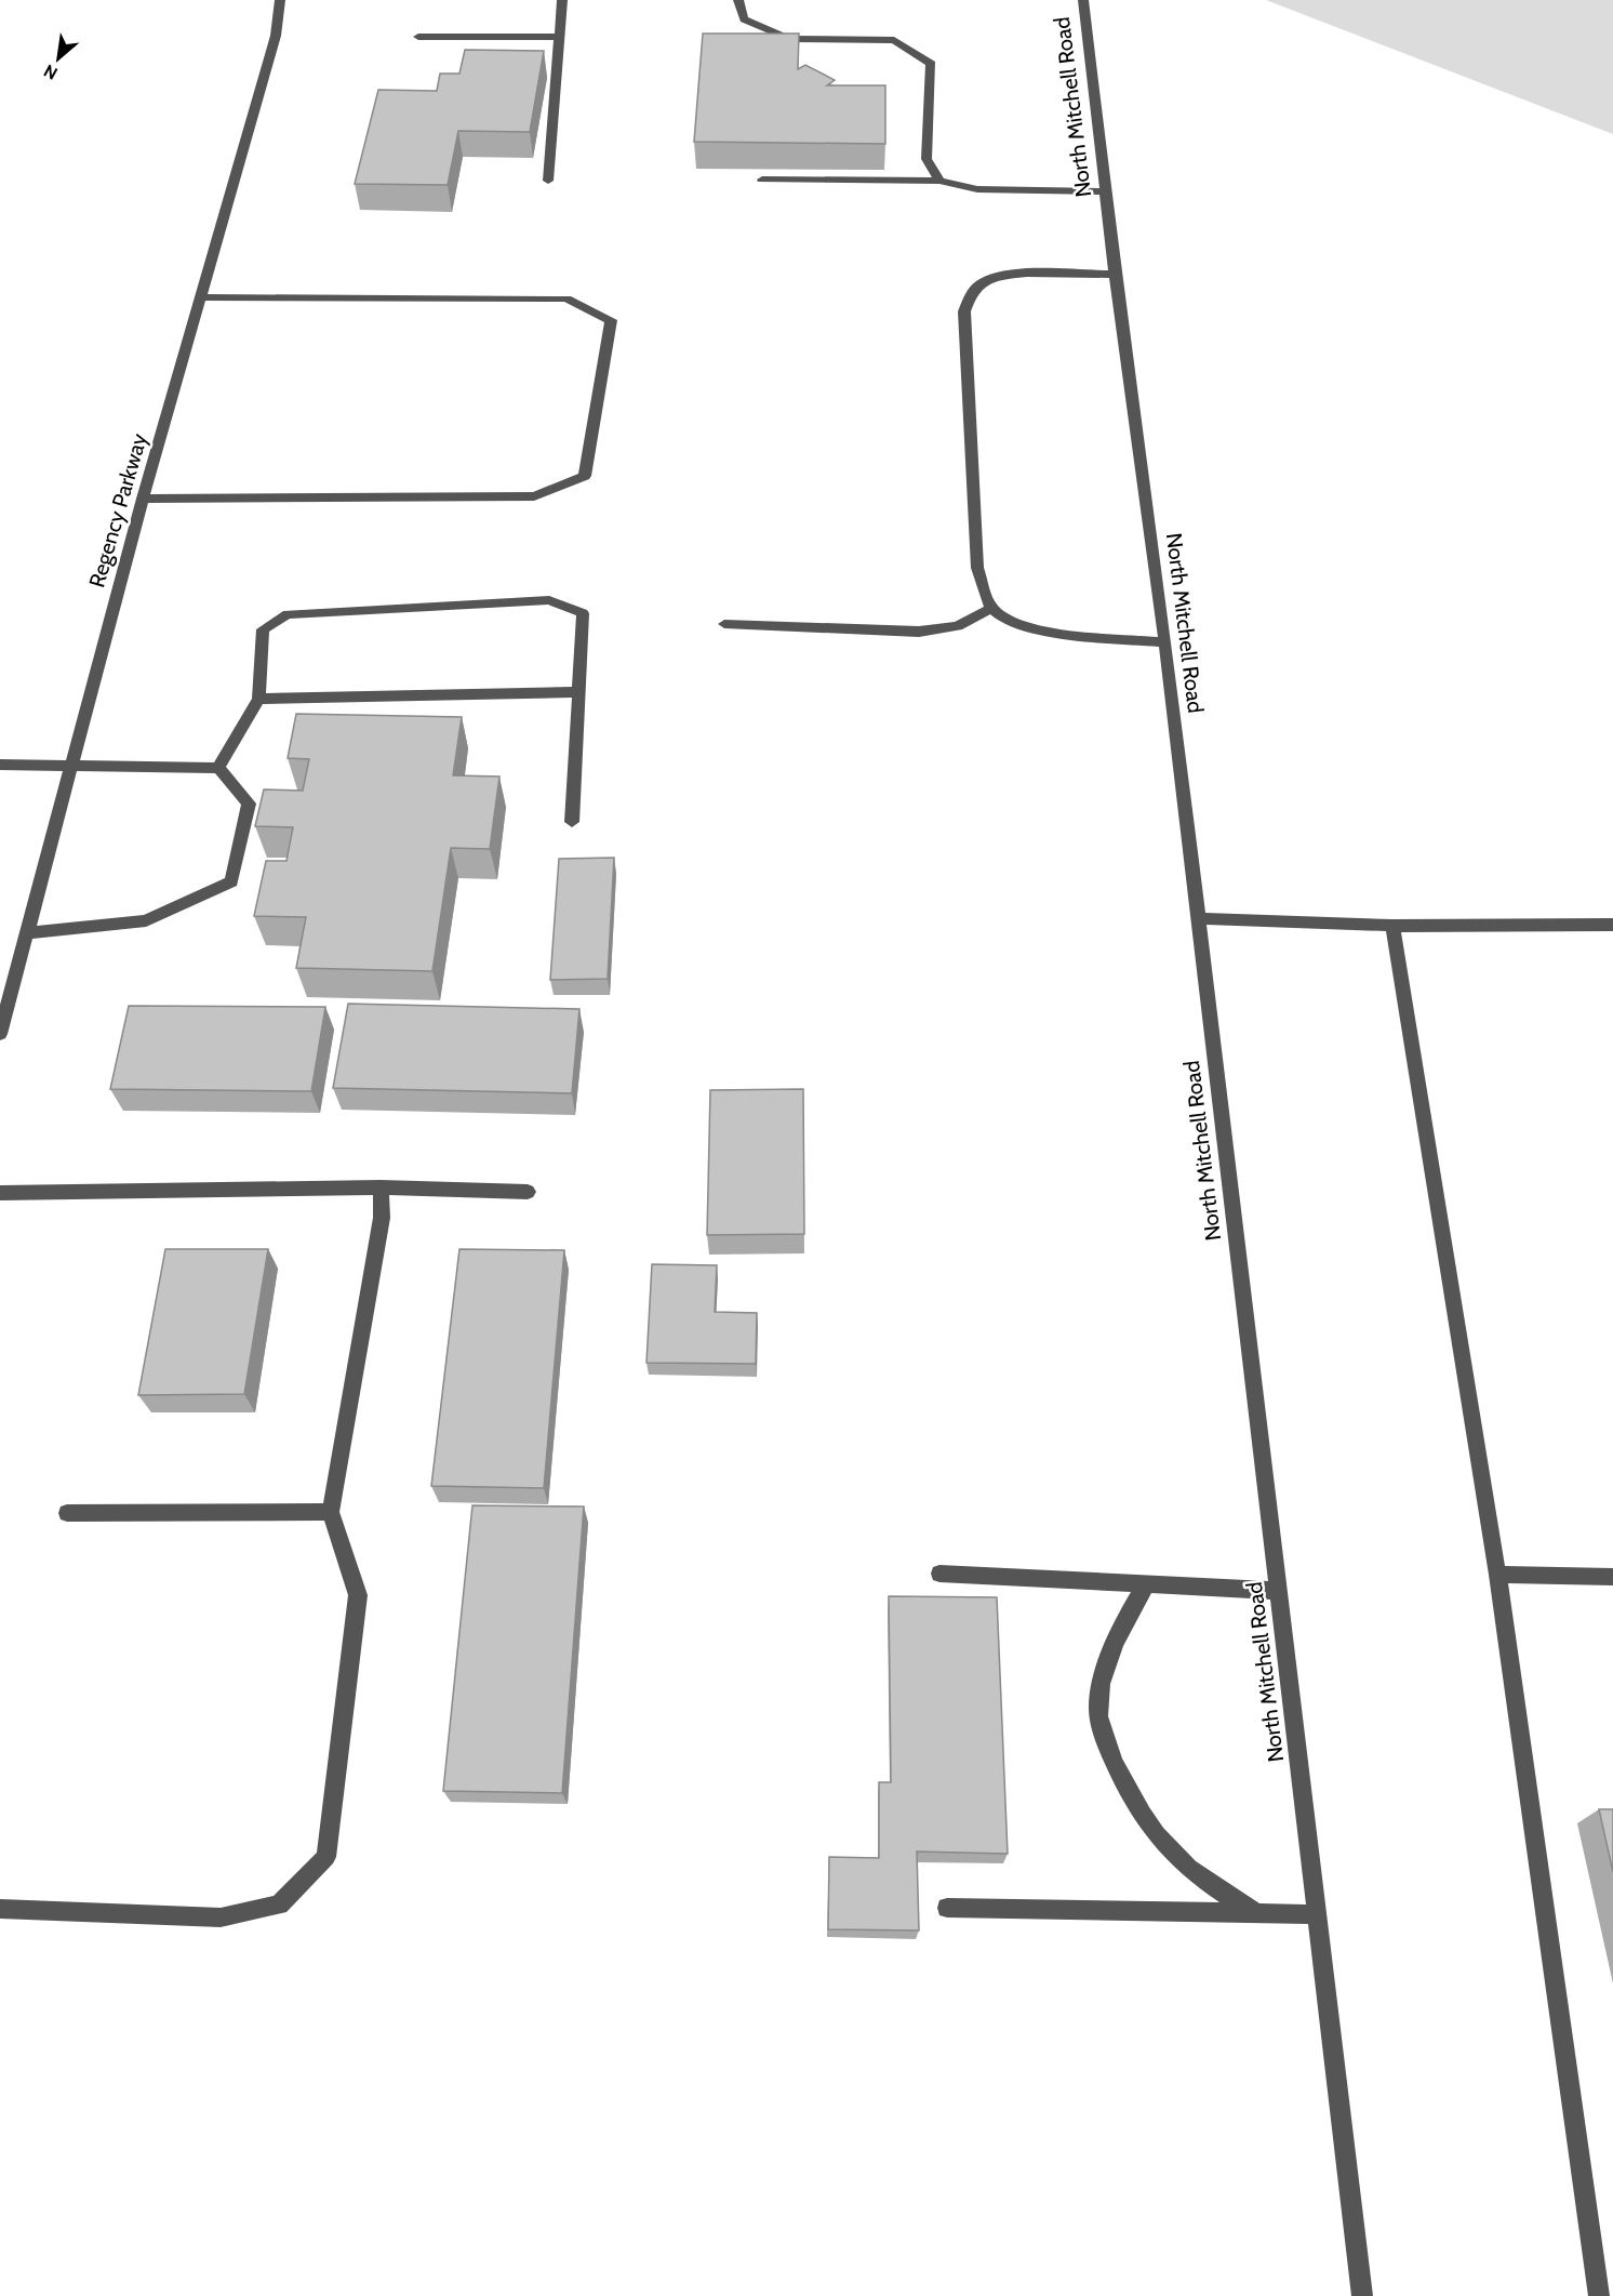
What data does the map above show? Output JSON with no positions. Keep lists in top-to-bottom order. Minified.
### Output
{"streets":{"street":["North Mitchell Road","Regency Parkway"]},"north":"bottom left"}
